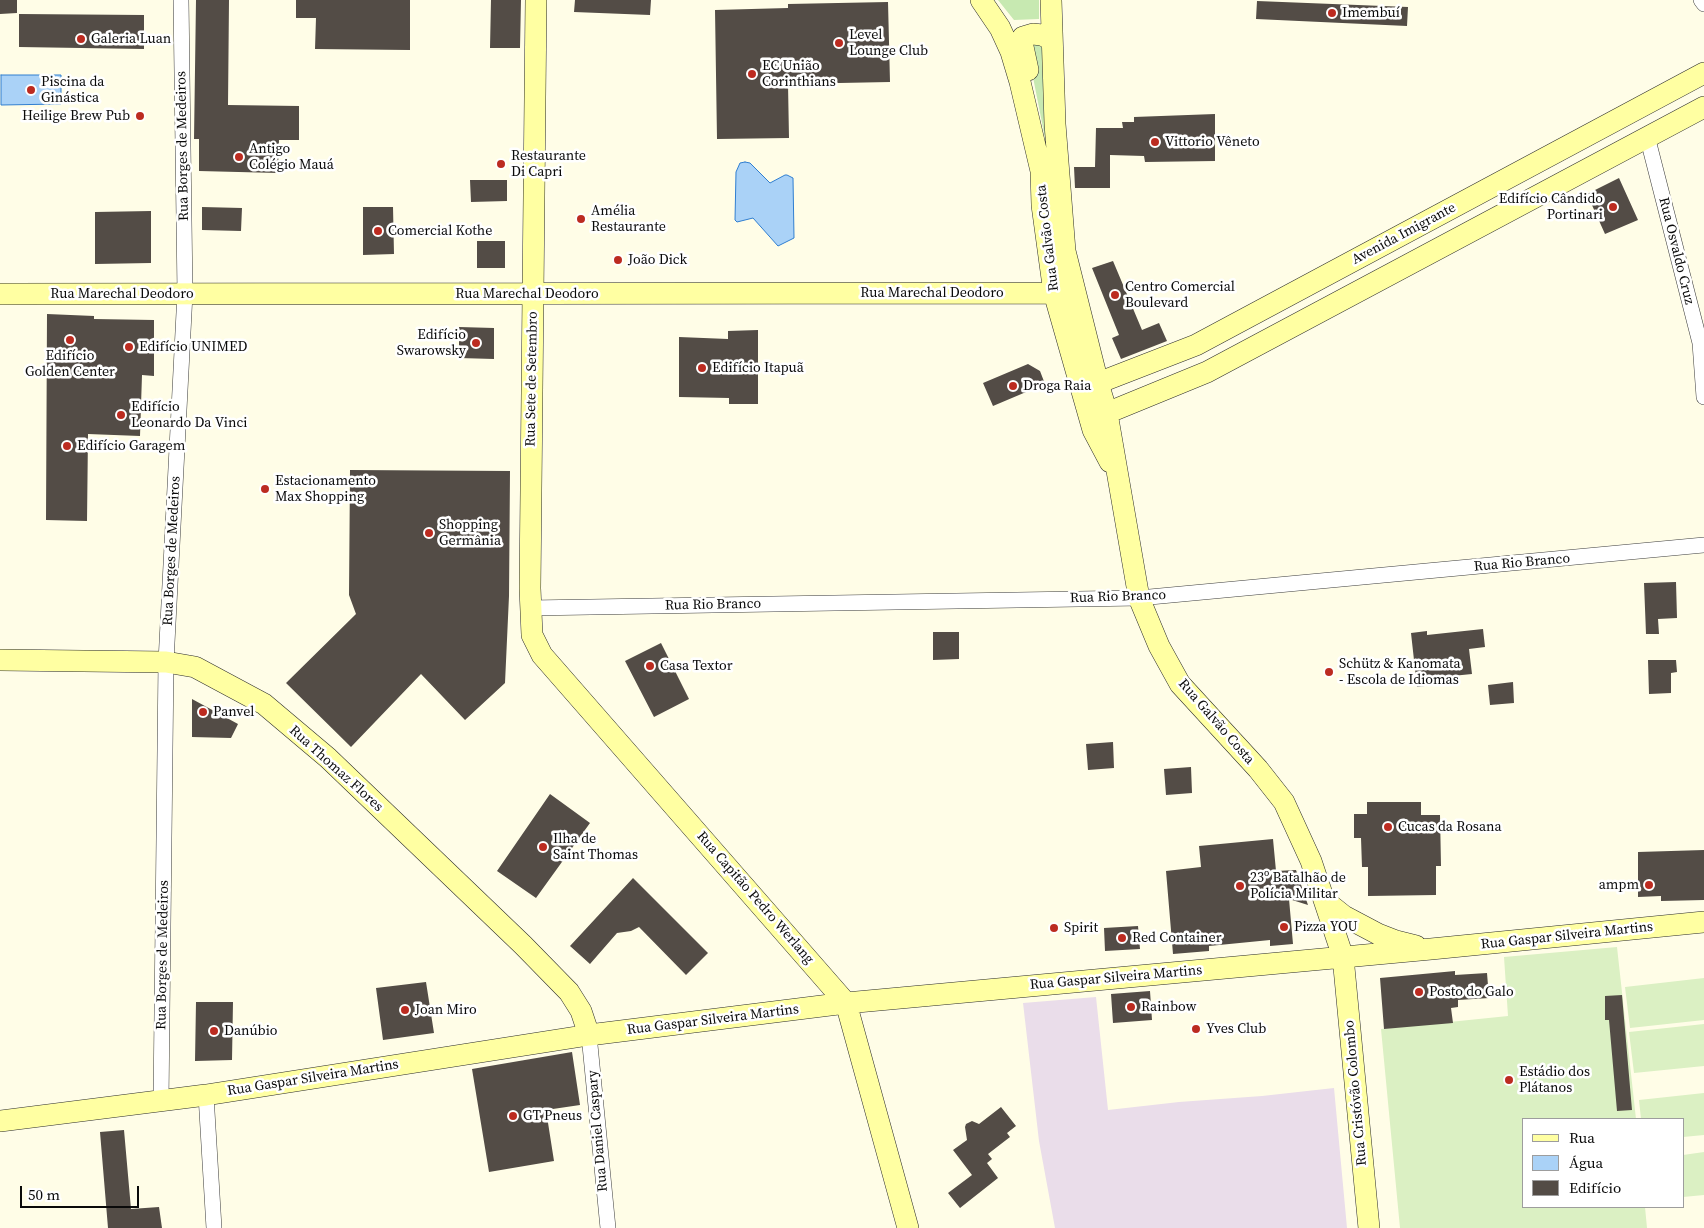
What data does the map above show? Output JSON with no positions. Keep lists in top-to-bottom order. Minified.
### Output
{"streets":{"street":["Rua Borges de Medeiros","Avenida Imigrante","Rua Galvão Costa","Rua Osvaldo Cruz","Rua Marechal Deodoro","Rua Sete de Setembro","Rua Rio Branco","Rua Thomaz Flores","Rua Capitão Pedro Werlang","Rua Gaspar Silveira Martins","Rua Cristóvão Colombo","Rua Daniel Caspary"]},"crossings":[["Rua Borges de Medeiros","Rua Marechal Deodoro"],["Rua Borges de Medeiros","Rua Thomaz Flores"],["Rua Borges de Medeiros","Rua Gaspar Silveira Martins"],["Avenida Imigrante","Rua Galvão Costa"],["Avenida Imigrante","Rua Osvaldo Cruz"],["Rua Galvão Costa","Rua Marechal Deodoro"],["Rua Galvão Costa","Rua Rio Branco"],["Rua Galvão Costa","Rua Gaspar Silveira Martins"],["Rua Galvão Costa","Rua Cristóvão Colombo"],["Rua Marechal Deodoro","Rua Sete de Setembro"],["Rua Sete de Setembro","Rua Rio Branco"],["Rua Sete de Setembro","Rua Capitão Pedro Werlang"],["Rua Rio Branco","Rua Capitão Pedro Werlang"],["Rua Thomaz Flores","Rua Gaspar Silveira Martins"],["Rua Thomaz Flores","Rua Daniel Caspary"],["Rua Capitão Pedro Werlang","Rua Gaspar Silveira Martins"],["Rua Gaspar Silveira Martins","Rua Cristóvão Colombo"],["Rua Gaspar Silveira Martins","Rua Daniel Caspary"]],"places":["Imembuí","Galeria Luan","Level Lounge Club","EC União Corinthians","Piscina da Ginástica","Heilige Brew Pub","Vittorio Vêneto","Antigo Colégio Mauá","Restaurante Di Capri","Edifício Cândido Portinari","Amélia Restaurante","Comercial Kothe","João Dick","Centro Comercial Boulevard","Edifício Golden Center","Edifício Swarowsky","Edifício UNIMED","Edifício Itapuã","Droga Raia","Edifício Leonardo Da Vinci","Edifício Garagem","Estacionamento Max Shopping","Shopping Germânia","Casa Textor","Schütz & Kanomata - Escola de Idiomas","Panvel","Cucas da Rosana","Ilha de Saint Thomas","ampm","23º Batalhão de Polícia Militar","Pizza YOU","Spirit","Red Container","Posto do Galo","Rainbow","Joan Miro","Yves Club","Danúbio","Estádio dos Plátanos","GT Pneus"],"legend":["Rua","Água","Edifício"],"scale_bar":"50 m"}
